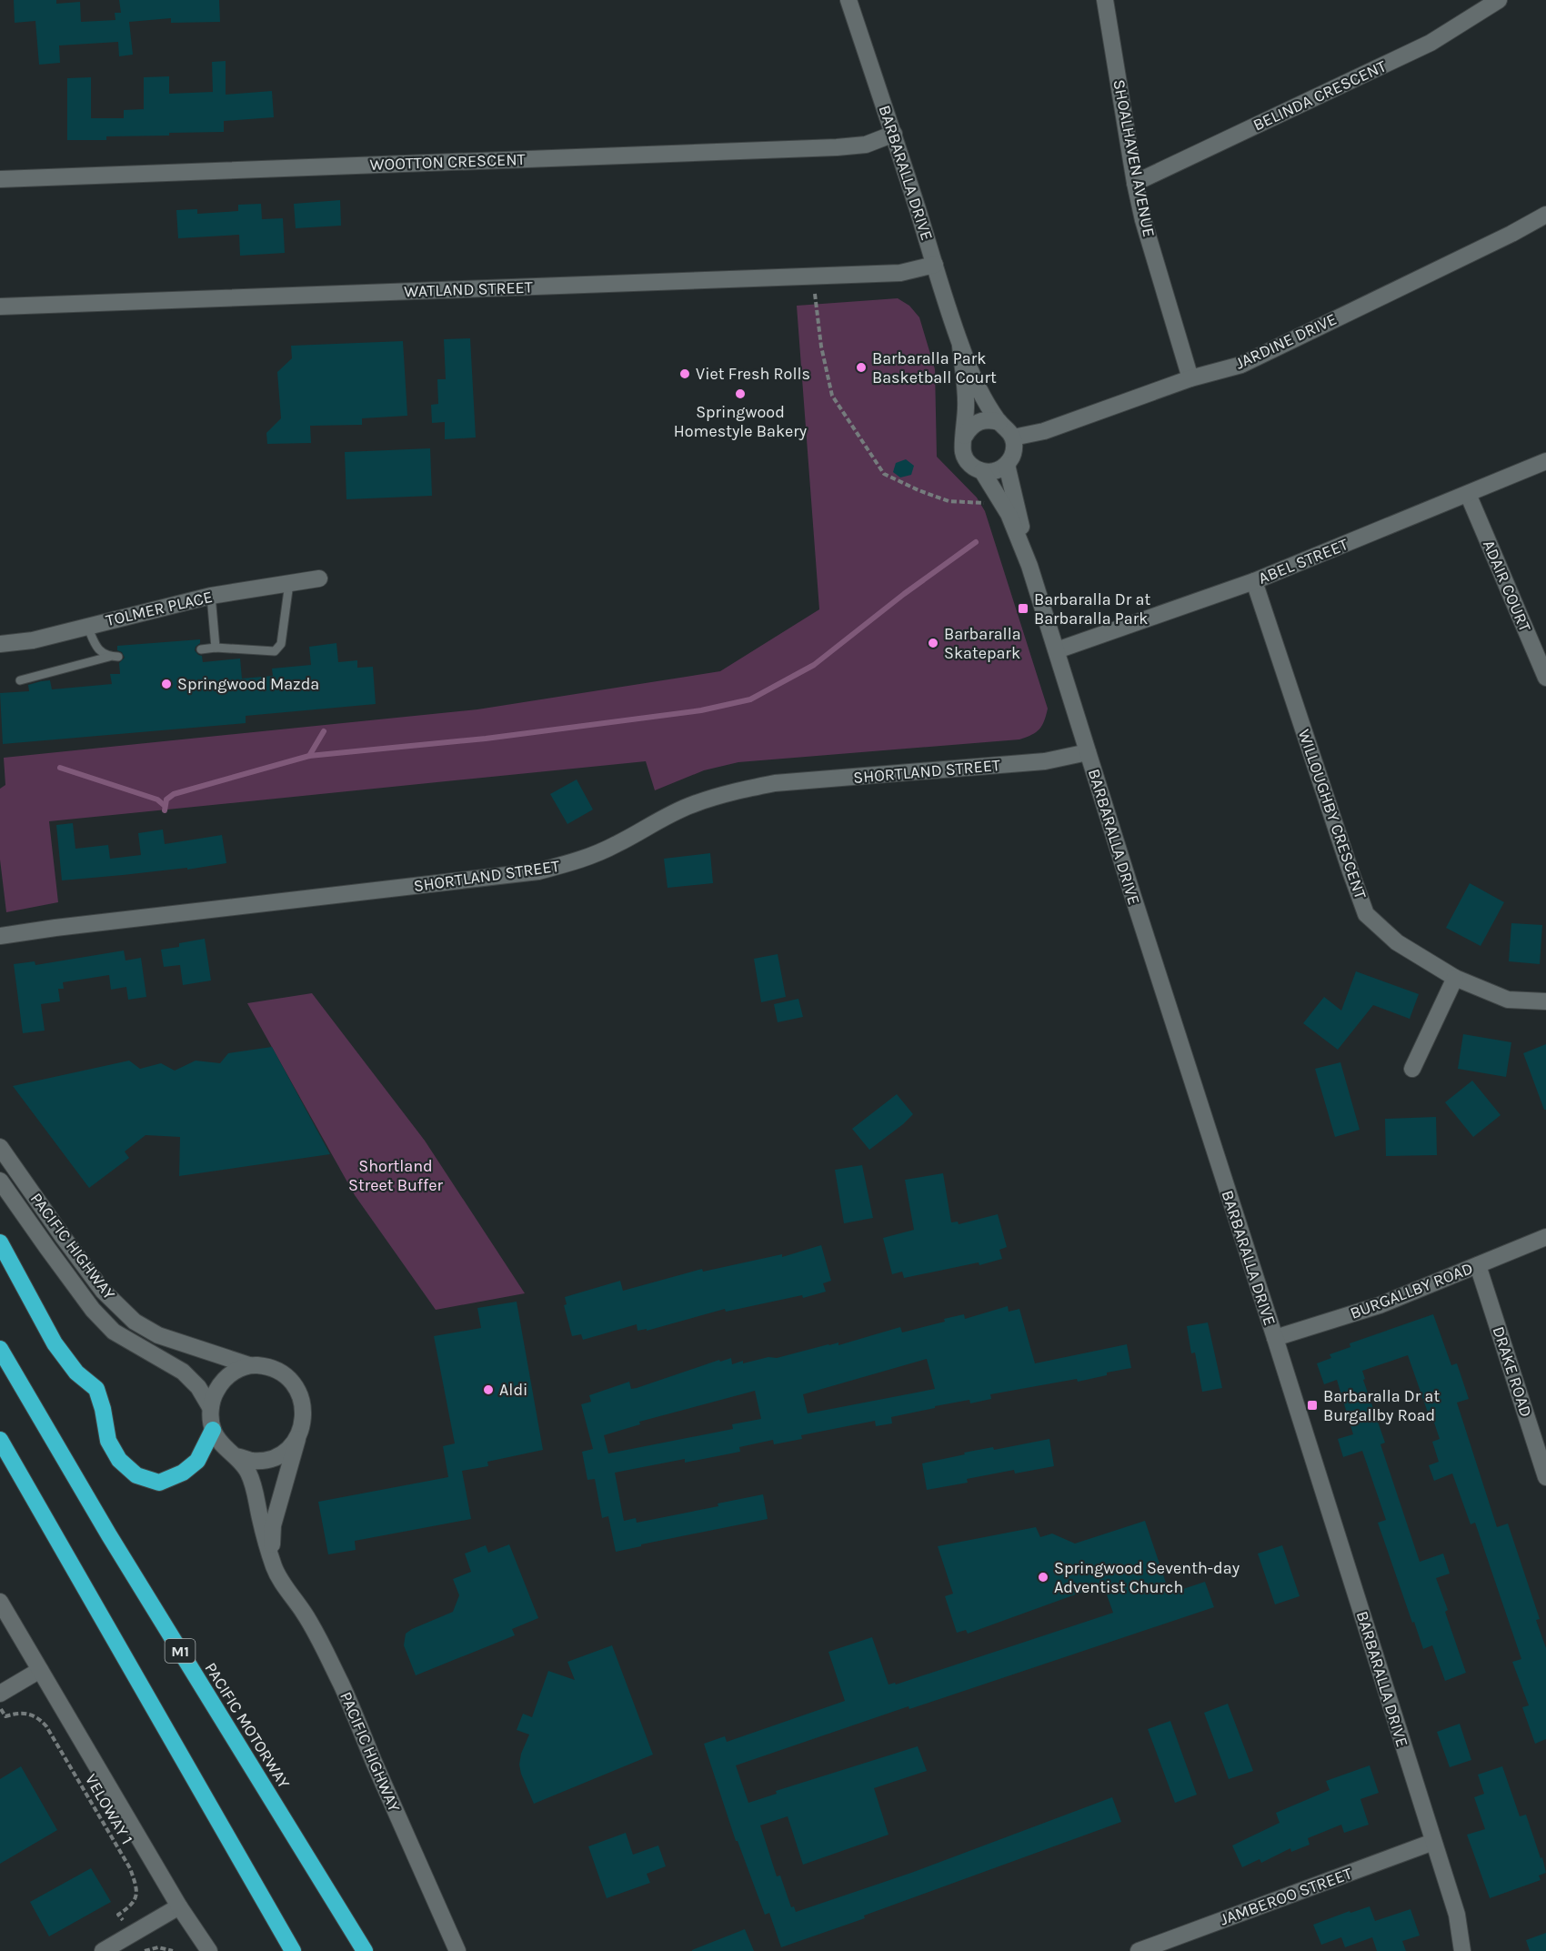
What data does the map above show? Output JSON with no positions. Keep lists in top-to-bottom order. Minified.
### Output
{"streets":{"highway":["M1","PACIFIC MOTORWAY"],"street":["BELINDA CRESCENT","SHOALHAVEN AVENUE","WOOTTON CRESCENT","BARBARALLA DRIVE","WATLAND STREET","JARDINE DRIVE","ABEL STREET","ADAIR COURT","TOLMER PLACE","SHORTLAND STREET","WILLOUGHBY CRESCENT","PACIFIC HIGHWAY","BURGALLBY ROAD","DRAKE ROAD","JAMBEROO STREET"],"path":["VELOWAY 1"]},"crossings":[["BELINDA CRESCENT","SHOALHAVEN AVENUE"],["SHOALHAVEN AVENUE","JARDINE DRIVE"],["WOOTTON CRESCENT","BARBARALLA DRIVE"],["BARBARALLA DRIVE","WATLAND STREET"],["BARBARALLA DRIVE","JARDINE DRIVE"],["BARBARALLA DRIVE","ABEL STREET"],["BARBARALLA DRIVE","SHORTLAND STREET"],["BARBARALLA DRIVE","BURGALLBY ROAD"],["BARBARALLA DRIVE","JAMBEROO STREET"],["ABEL STREET","ADAIR COURT"],["ABEL STREET","WILLOUGHBY CRESCENT"],["BURGALLBY ROAD","DRAKE ROAD"]],"parks":["Shortland Street Buffer"],"places":{"other":["Barbaralla Park Basketball Court","Viet Fresh Rolls","Springwood Homestyle Bakery","Barbaralla Skatepark","Springwood Mazda","Aldi","Springwood Seventh-day Adventist Church"],"transit":["Barbaralla Dr at Barbaralla Park","Barbaralla Dr at Burgallby Road"]}}
